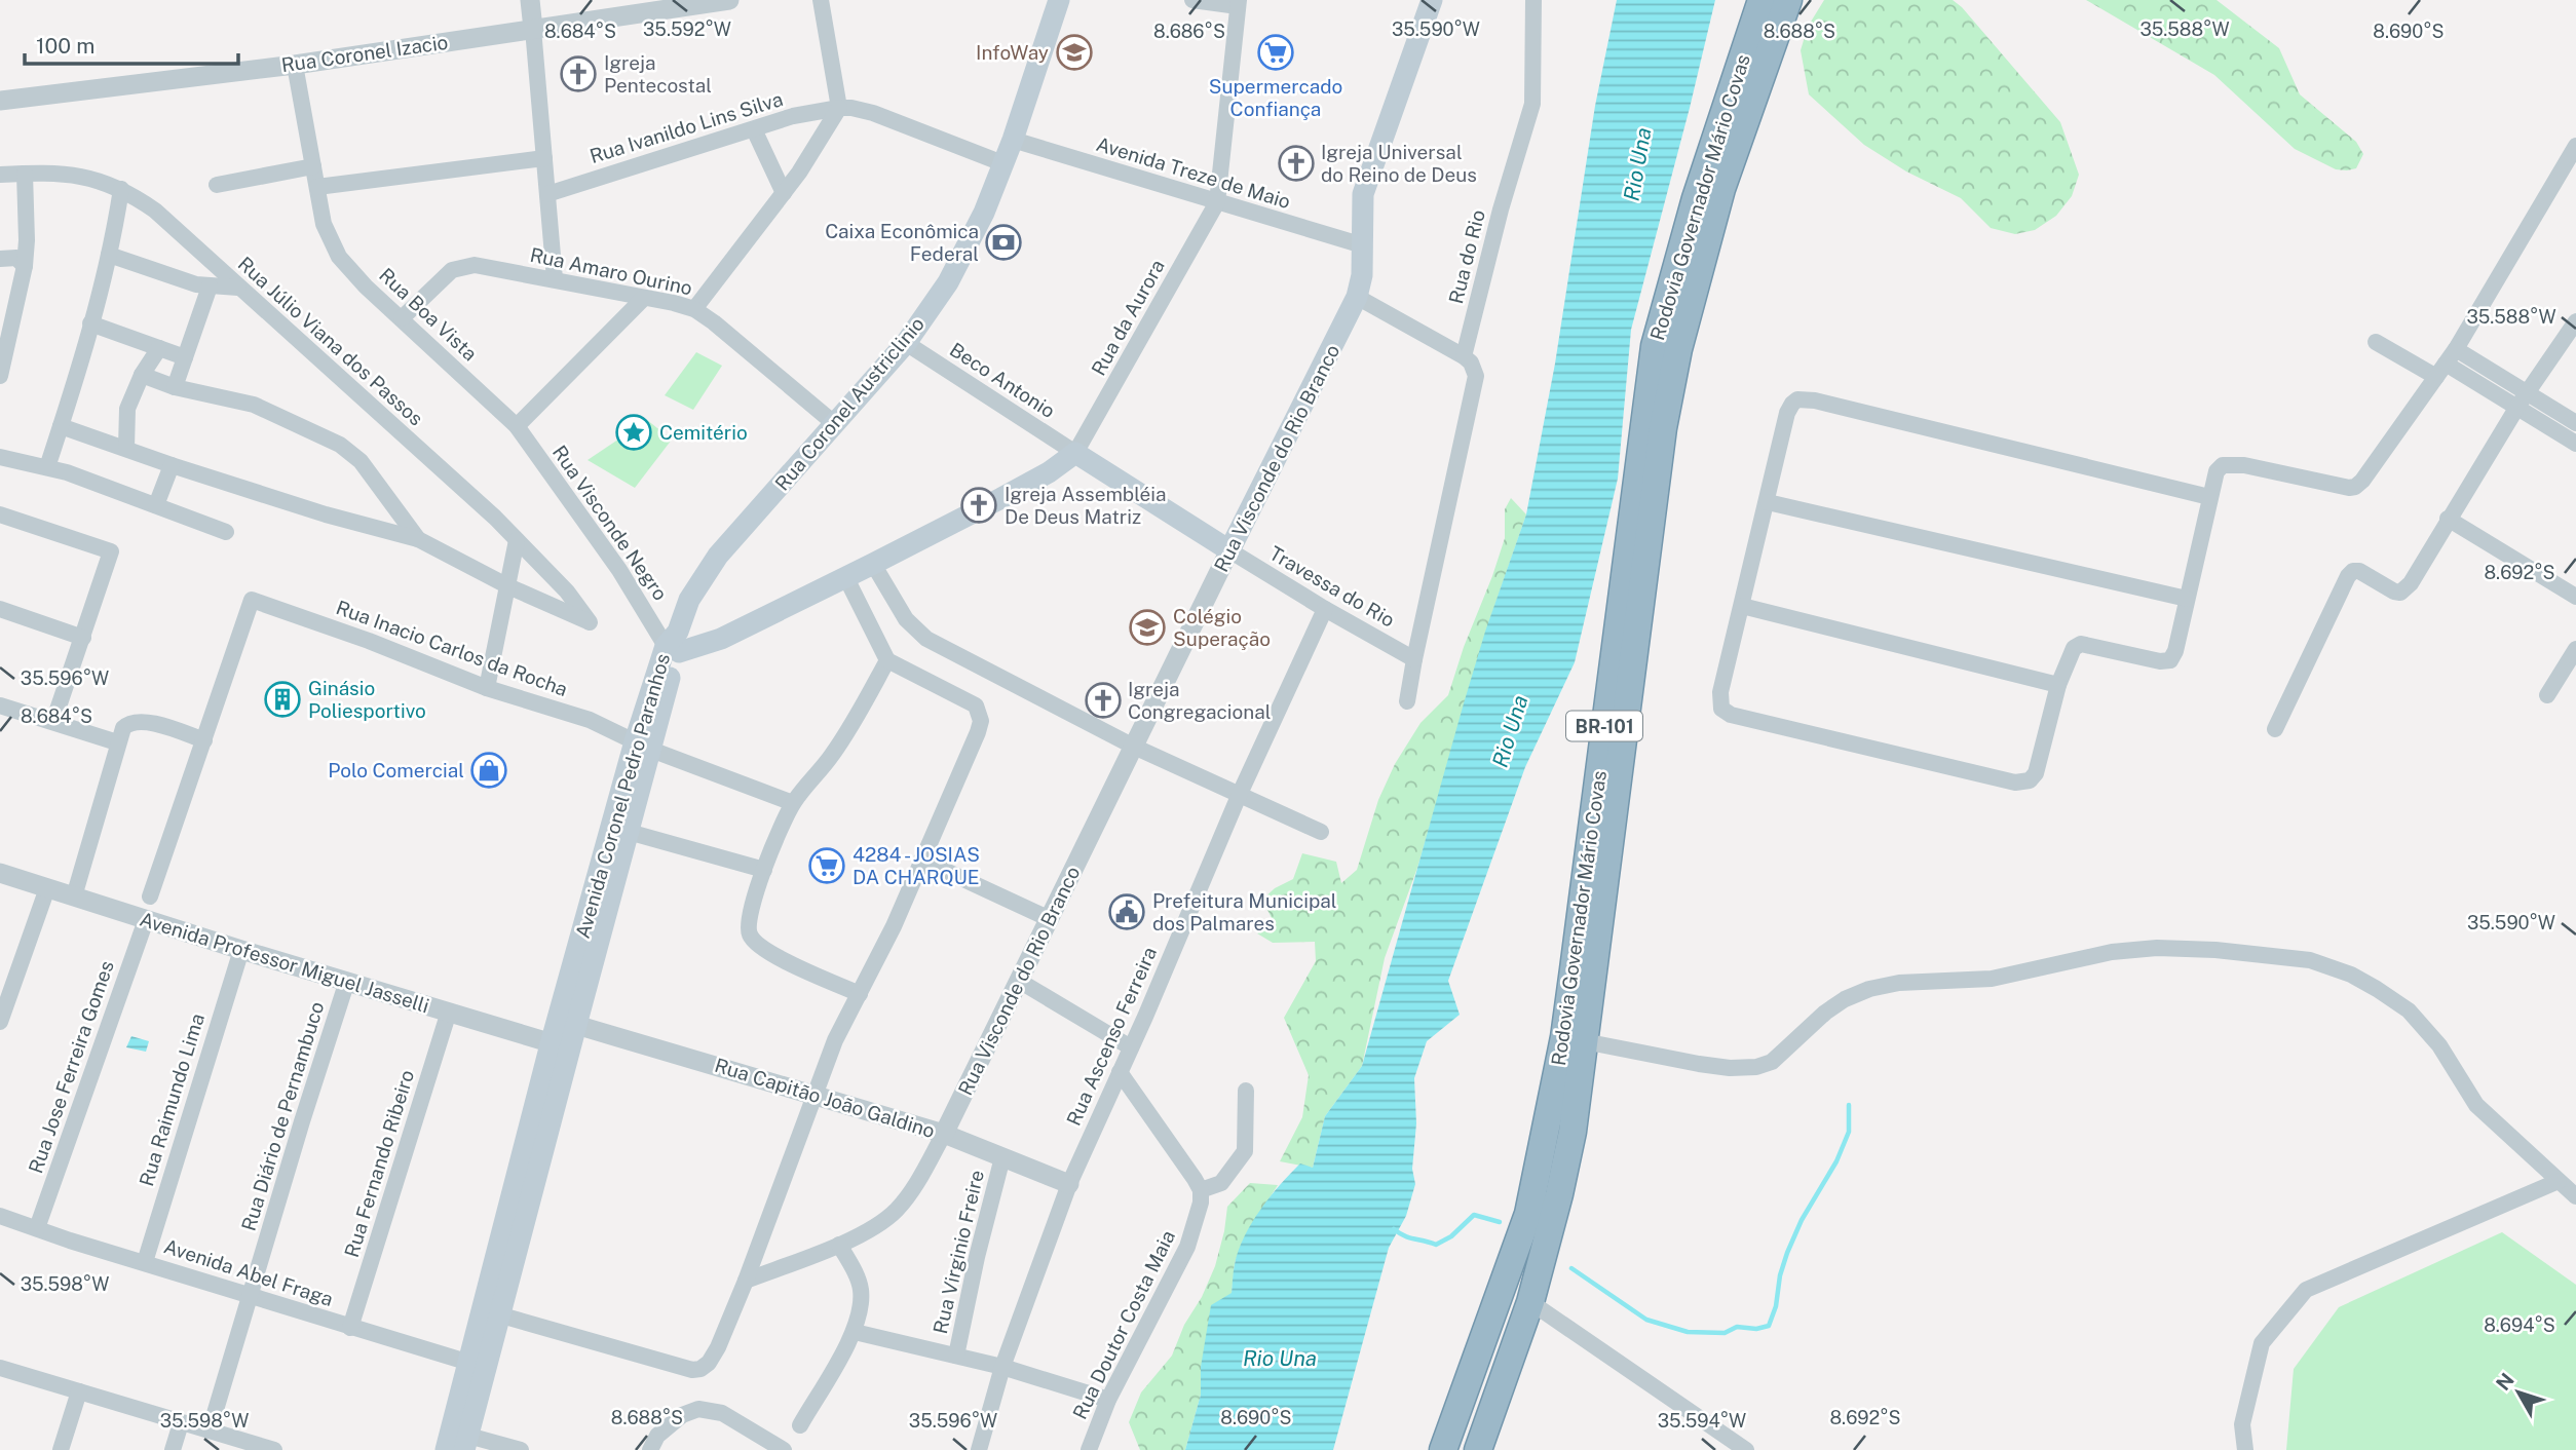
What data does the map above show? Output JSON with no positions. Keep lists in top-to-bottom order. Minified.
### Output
{"streets":{"highway":["Rodovia Governador Mário Covas","BR-101"],"main road":["Rua Coronel Austriclinio","Rua Visconde do Rio Branco","Avenida Coronel Pedro Paranhos"],"street":["Rua Coronel Izacio","Rua Ivanildo Lins Silva","Avenida Treze de Maio","Rua do Rio","Rua Amaro Ourino","Rua Boa Vista","Rua da Aurora","Rua Júlio Viana dos Passos","Beco Antonio","Rua Visconde Negro","Travessa do Rio","Rua Inacio Carlos da Rocha","Avenida Professor Miguel Jasselli","Rua Ascenso Ferreira","Rua Jose Ferreira Gomes","Rua Capitão João Galdino","Rua Raimundo Lima","Rua Diário de Pernambuco","Rua Fernando Ribeiro","Rua Virginio Freire","Avenida Abel Fraga","Rua Doutor Costa Maia"]},"crossings":[["Rua Coronel Izacio","Rua Boa Vista"],["Avenida Treze de Maio","Rua da Aurora"],["Avenida Treze de Maio","Rua Coronel Austriclinio"],["Avenida Treze de Maio","Rua Visconde do Rio Branco"],["Rua Amaro Ourino","Rua Boa Vista"],["Rua Amaro Ourino","Rua Coronel Austriclinio"],["Rua Boa Vista","Rua Visconde Negro"],["Rua da Aurora","Beco Antonio"],["Beco Antonio","Rua Coronel Austriclinio"],["Rua Coronel Austriclinio","Rua Visconde Negro"],["Rua Coronel Austriclinio","Avenida Coronel Pedro Paranhos"],["Rua Visconde do Rio Branco","Travessa do Rio"],["Rua Visconde do Rio Branco","Rua Capitão João Galdino"],["Rua Visconde Negro","Avenida Coronel Pedro Paranhos"],["Travessa do Rio","Rua Ascenso Ferreira"],["Rua Inacio Carlos da Rocha","Avenida Coronel Pedro Paranhos"],["Avenida Coronel Pedro Paranhos","Avenida Professor Miguel Jasselli"],["Avenida Coronel Pedro Paranhos","Rua Capitão João Galdino"],["Avenida Coronel Pedro Paranhos","Avenida Abel Fraga"],["Avenida Professor Miguel Jasselli","Rua Jose Ferreira Gomes"],["Avenida Professor Miguel Jasselli","Rua Raimundo Lima"],["Avenida Professor Miguel Jasselli","Rua Diário de Pernambuco"],["Avenida Professor Miguel Jasselli","Rua Fernando Ribeiro"],["Rua Ascenso Ferreira","Rua Capitão João Galdino"],["Rua Jose Ferreira Gomes","Avenida Abel Fraga"],["Rua Capitão João Galdino","Rua Virginio Freire"],["Rua Raimundo Lima","Avenida Abel Fraga"],["Rua Diário de Pernambuco","Avenida Abel Fraga"],["Rua Fernando Ribeiro","Avenida Abel Fraga"]],"water":["Rio Una"],"places":{"school or university":["InfoWay","Colégio Superação"],"supermarket":["Supermercado Confiança","4284 - JOSIAS DA CHARQUE"],"church":["Igreja Pentecostal","Igreja Universal do Reino de Deus","Igreja Assembléia De Deus Matriz","Igreja Congregacional"],"bank":["Caixa Econômica Federal"],"place":["Cemitério"],"building":["Ginásio Poliesportivo"],"shop":["Polo Comercial"],"public building":["Prefeitura Municipal dos Palmares"]},"scale_bar":"100 m","north":"top left","coordinates":["35.588°W","35.592°W","35.590°W","8.684°S","8.688°S","8.690°S","8.686°S","8.692°S","35.596°W","35.598°W","8.694°S","35.594°W"]}
